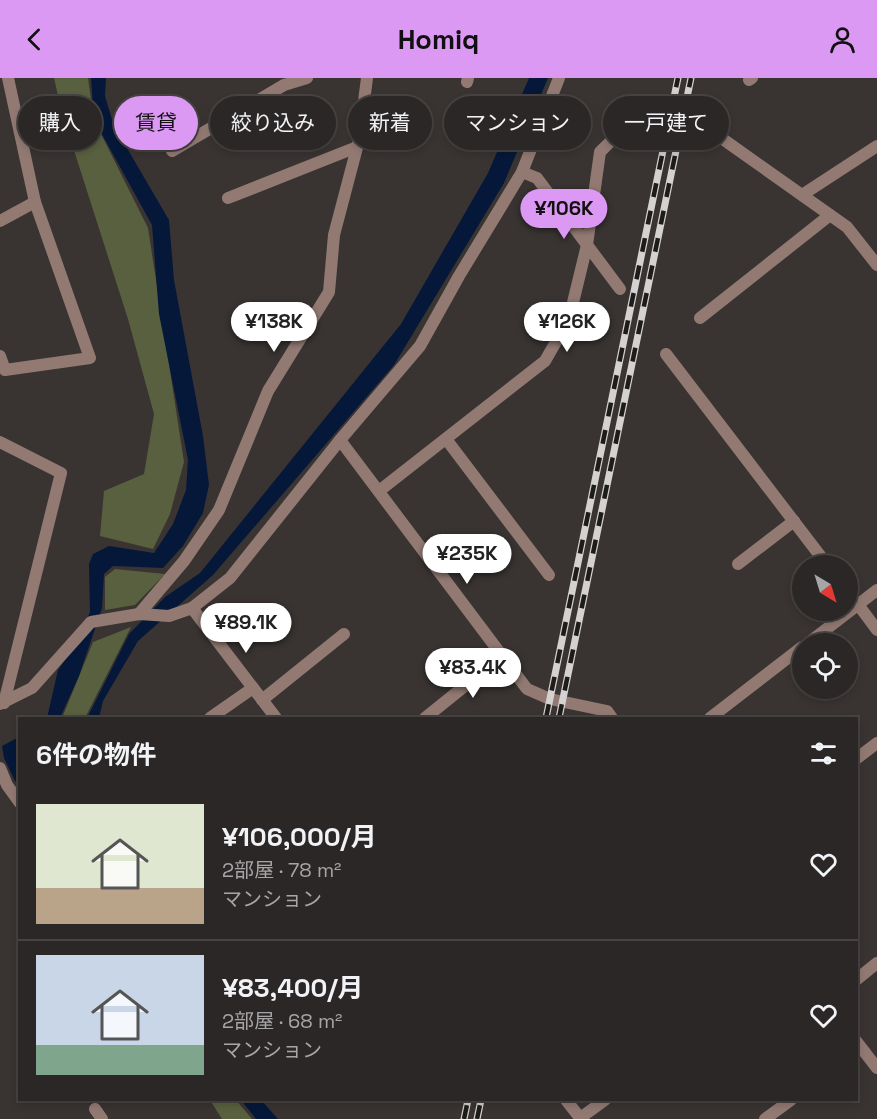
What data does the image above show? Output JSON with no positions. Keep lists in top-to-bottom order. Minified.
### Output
{"north":"bottom right","page":{"header":"Homiq","chip":["購入","賃貸","絞り込み","新着","マンション","一戸建て"],"price":["¥106K","¥138K","¥126K","¥235K","¥89.1K","¥83.4K"],"heading":"6件の物件","list":[{"name":"¥106,000/月","note":"2部屋 · 78 m² · マンション"},{"name":"¥83,400/月","note":"2部屋 · 68 m² · マンション"}]}}
